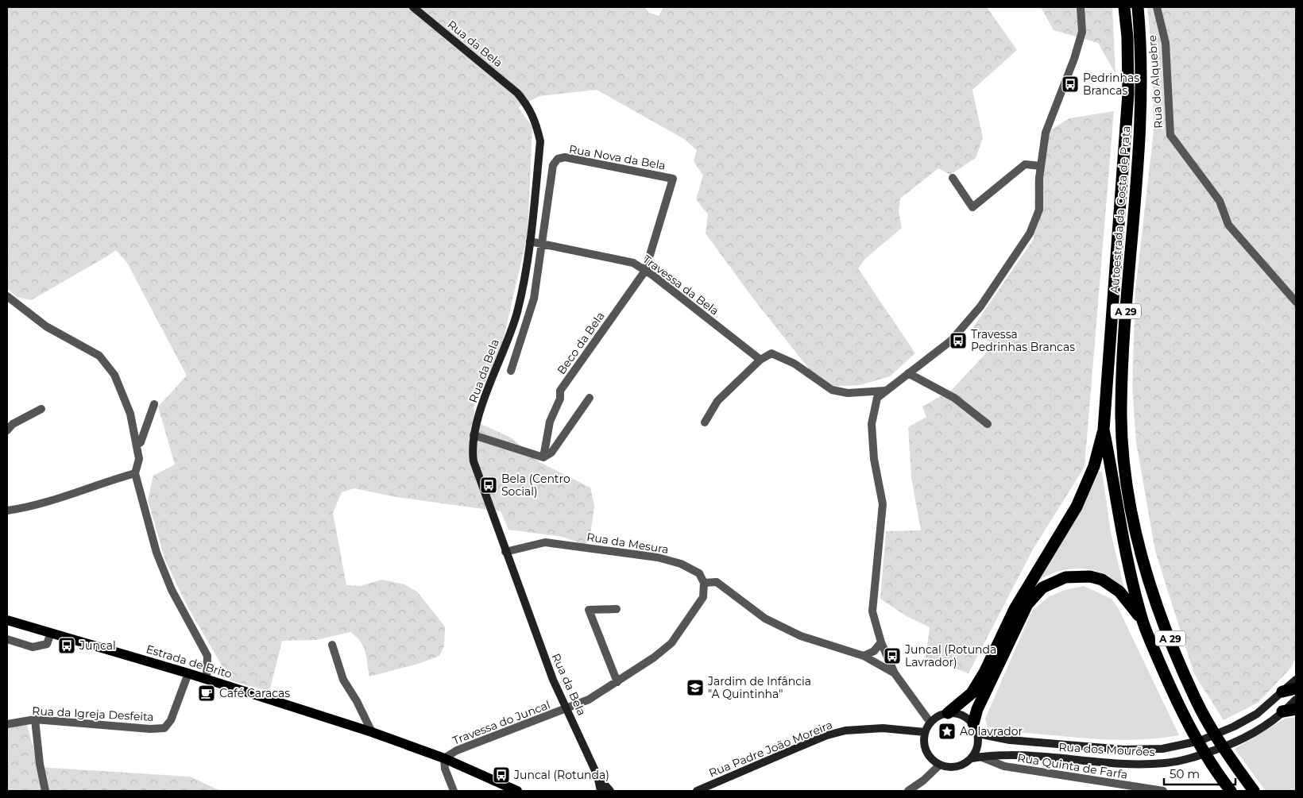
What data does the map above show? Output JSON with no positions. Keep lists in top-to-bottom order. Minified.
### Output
{"streets":{"highway":["Autoestrada da Costa de Prata","A 29"],"main road":["Estrada de Brito"],"street":["Rua da Bela","Rua do Alquebre","Rua Nova da Bela","Travessa da Bela","Beco da Bela","Rua da Mesura","Rua da Igreja Desfeita","Travessa do Juncal","Rua Padre João Moreira","Rua dos Mourões","Rua Quinta de Farfa"]},"crossings":[["Rua da Bela","Travessa da Bela"],["Rua da Bela","Rua da Mesura"],["Rua da Bela","Travessa do Juncal"],["Rua Nova da Bela","Travessa da Bela"],["Rua Nova da Bela","Beco da Bela"],["Travessa da Bela","Beco da Bela"],["Rua da Mesura","Travessa do Juncal"],["Estrada de Brito","Rua da Igreja Desfeita"],["Estrada de Brito","Travessa do Juncal"],["Rua Padre João Moreira","Rua dos Mourões"],["Rua dos Mourões","Rua Quinta de Farfa"]],"places":{"bus stop":["Pedrinhas Brancas","Travessa Pedrinhas Brancas","Bela (Centro Social)","Juncal","Juncal (Rotunda Lavrador)","Juncal (Rotunda)"],"school or university":["Jardim de Infância \"A Quintinha\""],"cafe":["Café Caracas"],"place":["Ao lavrador"]},"scale_bar":"50 m"}
